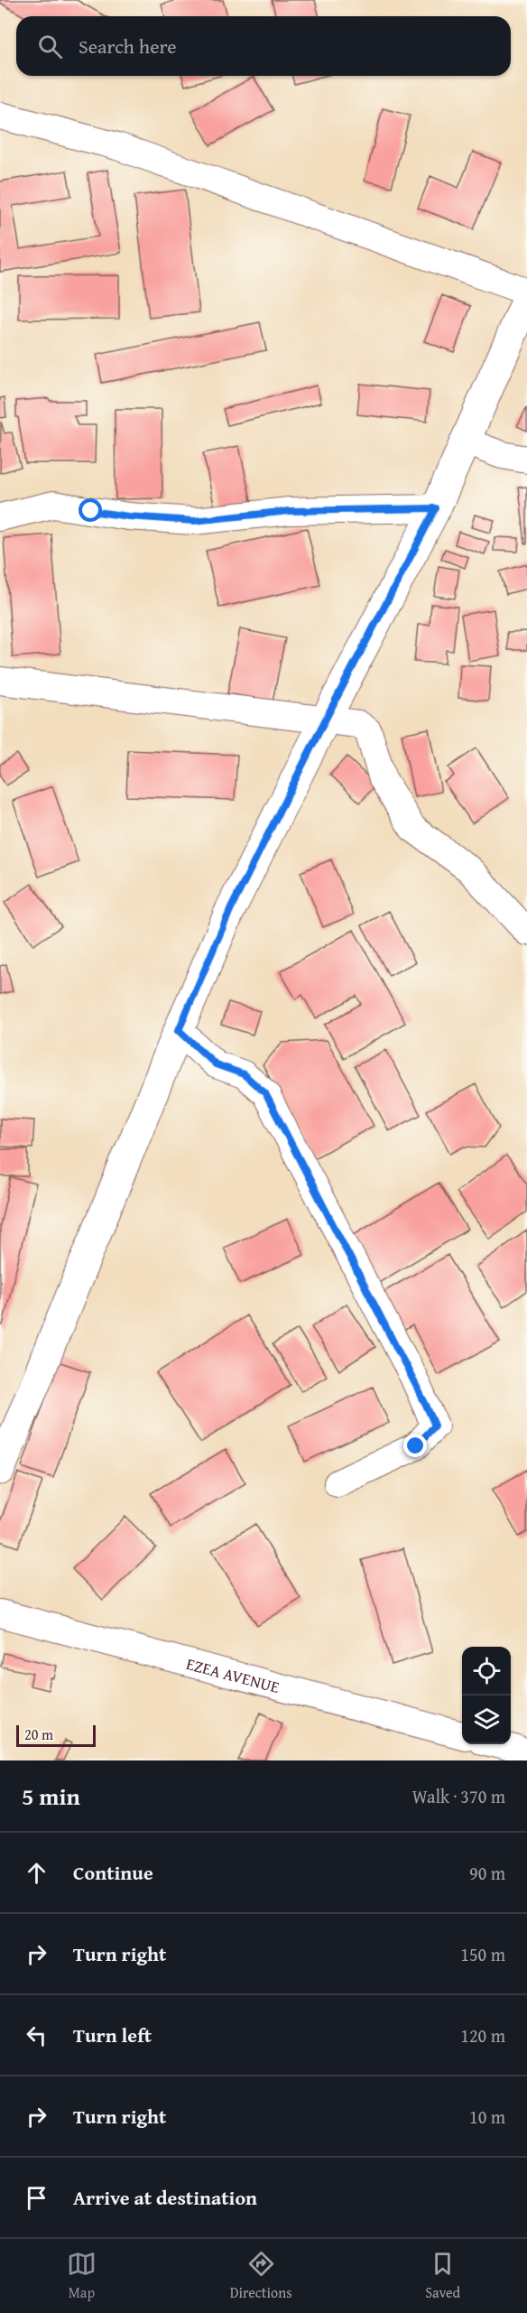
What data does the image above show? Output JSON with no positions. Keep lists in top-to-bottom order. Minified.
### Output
{"streets":{"street":["EZEA AVENUE"]},"scale_bar":"20 m","page":{"search":"Search here","scale":"20 m","heading":["5 min","Walk · 370 m"],"list":[["Continue","90 m"],["Turn right","150 m"],["Turn left","120 m"],["Turn right","10 m"],"Arrive at destination"],"nav":["Map","Directions","Saved"]}}
